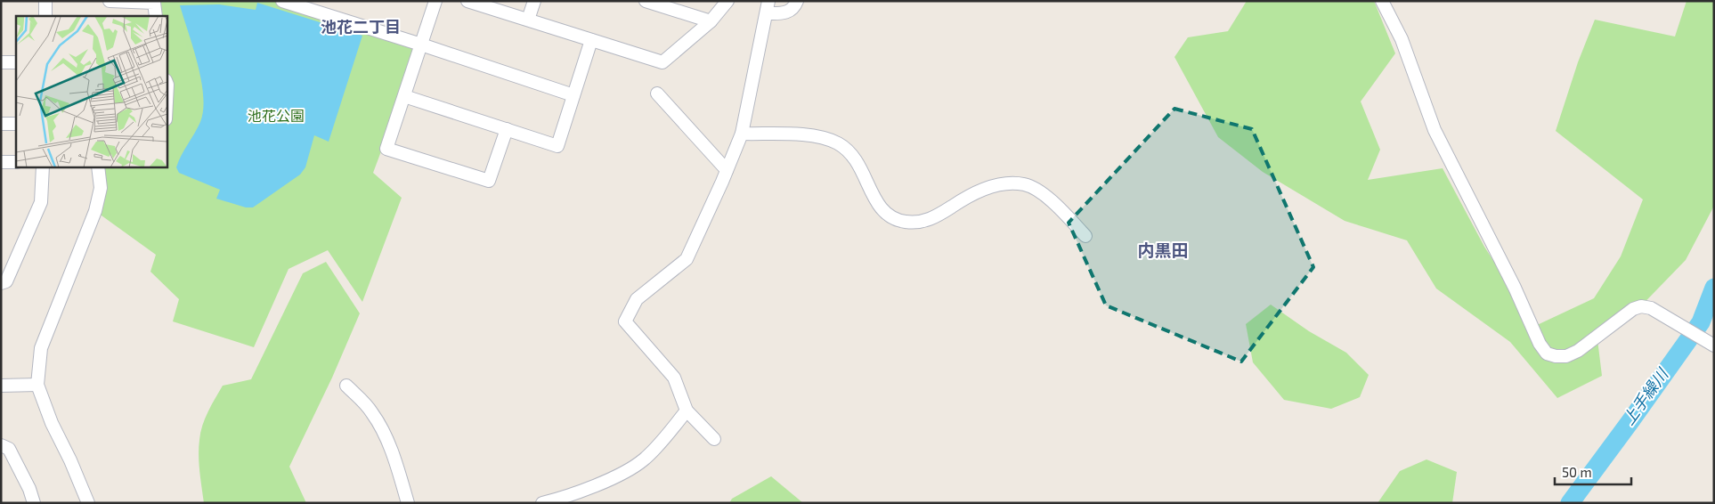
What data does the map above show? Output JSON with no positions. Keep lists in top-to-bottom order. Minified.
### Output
{"districts":["池花二丁目","内黒田"],"water":["上手繰川"],"parks":["池花公園"],"scale_bar":"50 m"}
